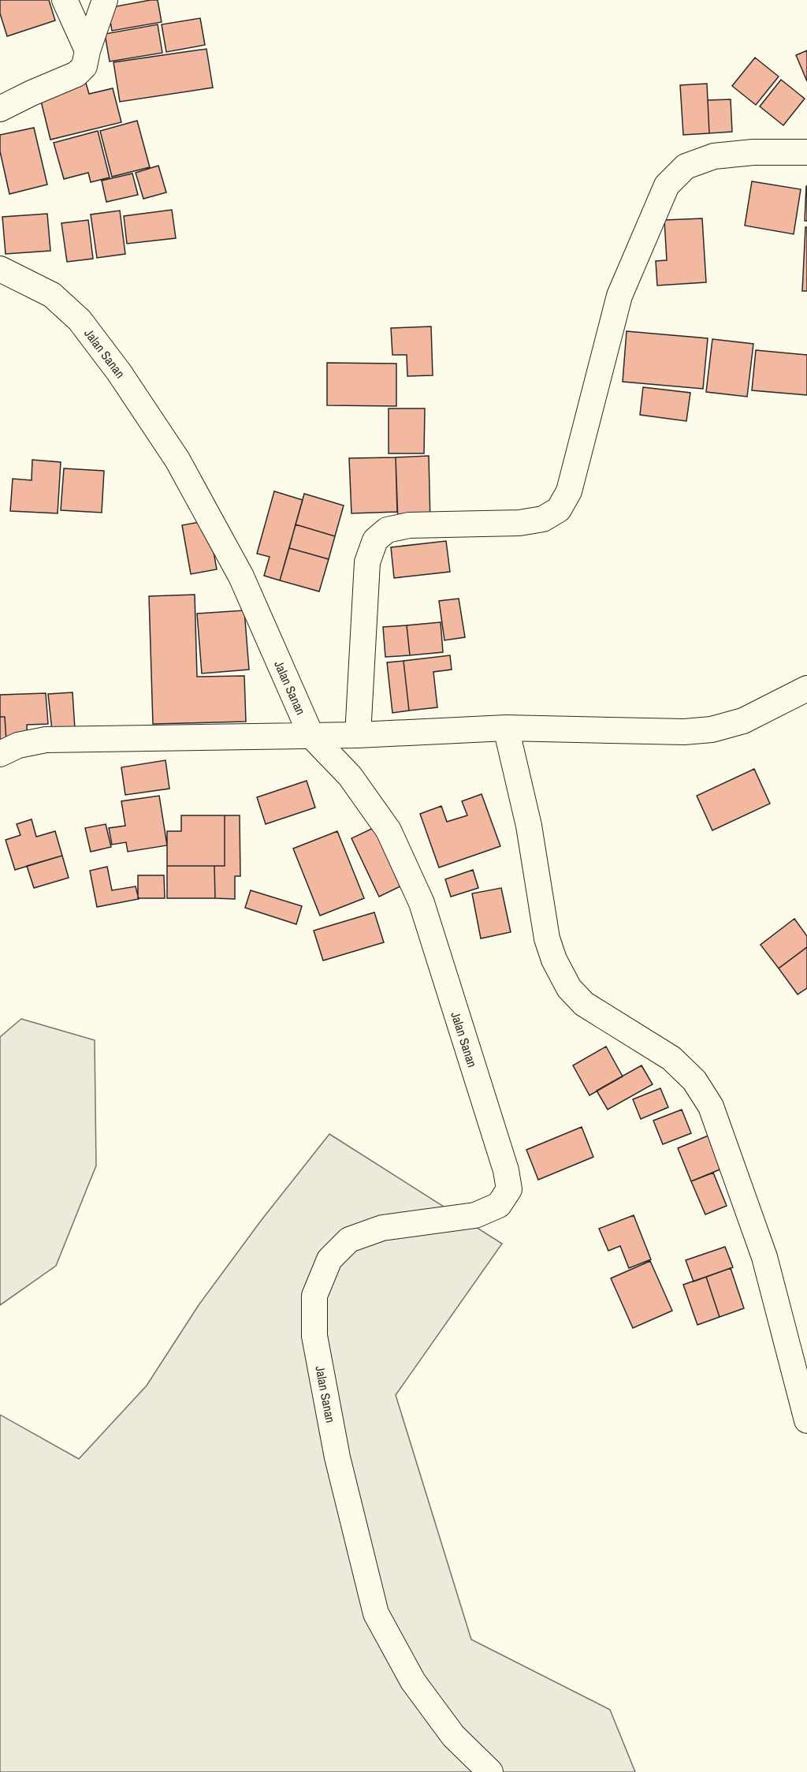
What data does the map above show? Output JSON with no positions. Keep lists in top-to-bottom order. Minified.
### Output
{"streets":{"street":["Jalan Sanan"]}}
